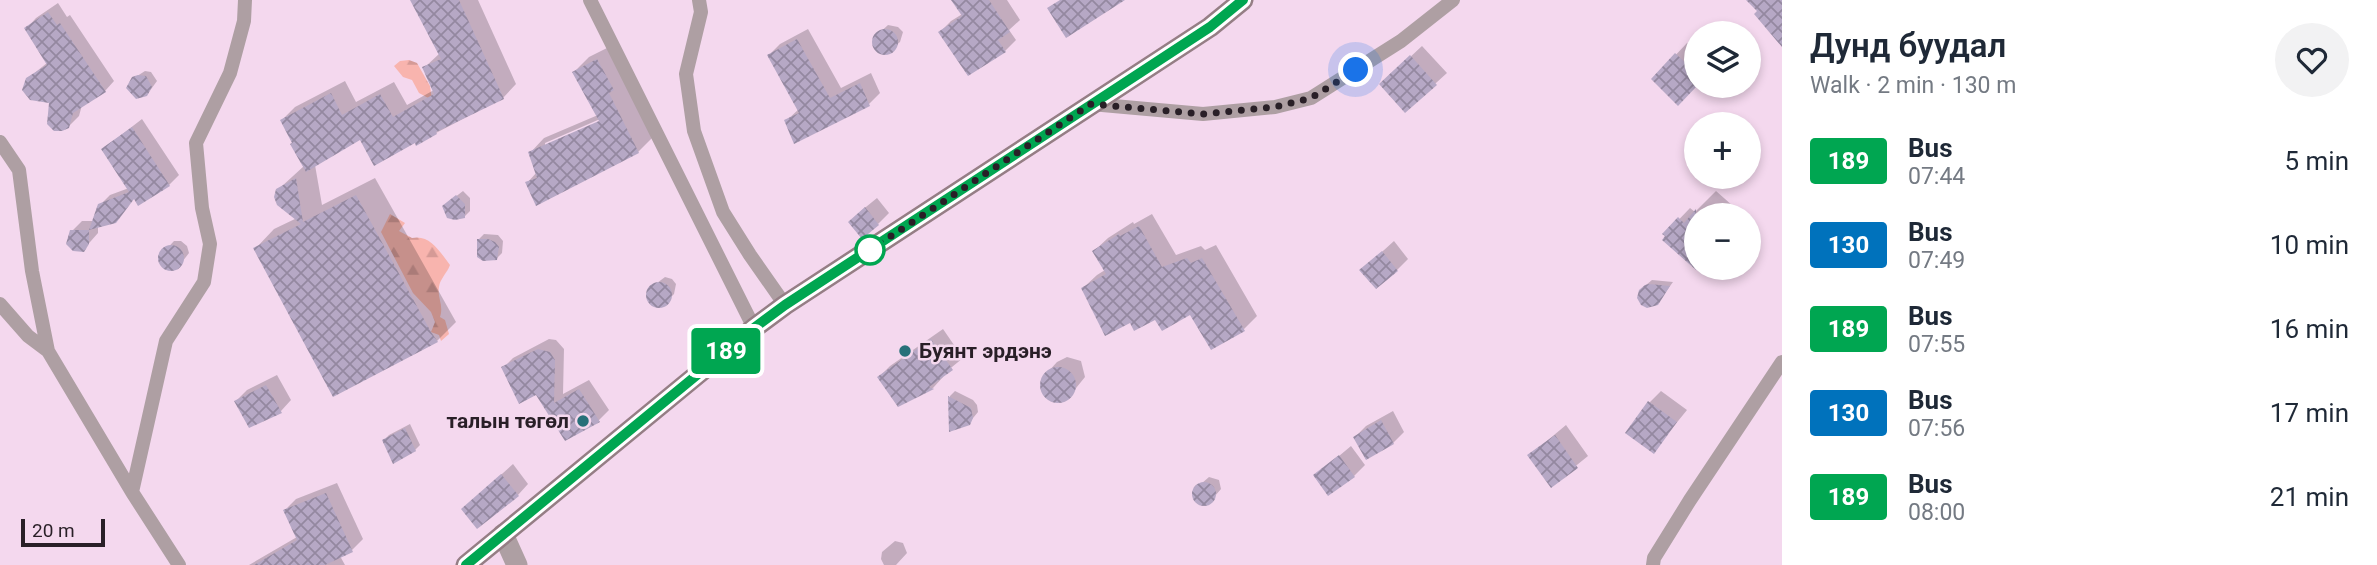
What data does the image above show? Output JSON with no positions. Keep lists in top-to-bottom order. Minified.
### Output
{"places":["Буянт эрдэнэ","талын төгөл"],"lines":["bus line 189"],"scale_bar":"20 m","page":{"on_map":"189","heading":["Дунд буудал","Walk · 2 min · 130 m"],"map_buttons":["+","−"],"list":[{"mark":"189","name":"Bus","note":"07:44","value":"5 min"},{"mark":"130","name":"Bus","note":"07:49","value":"10 min"},{"mark":"189","name":"Bus","note":"07:55","value":"16 min"},{"mark":"130","name":"Bus","note":"07:56","value":"17 min"},{"mark":"189","name":"Bus","note":"08:00","value":"21 min"}],"scale":"20 m"}}
